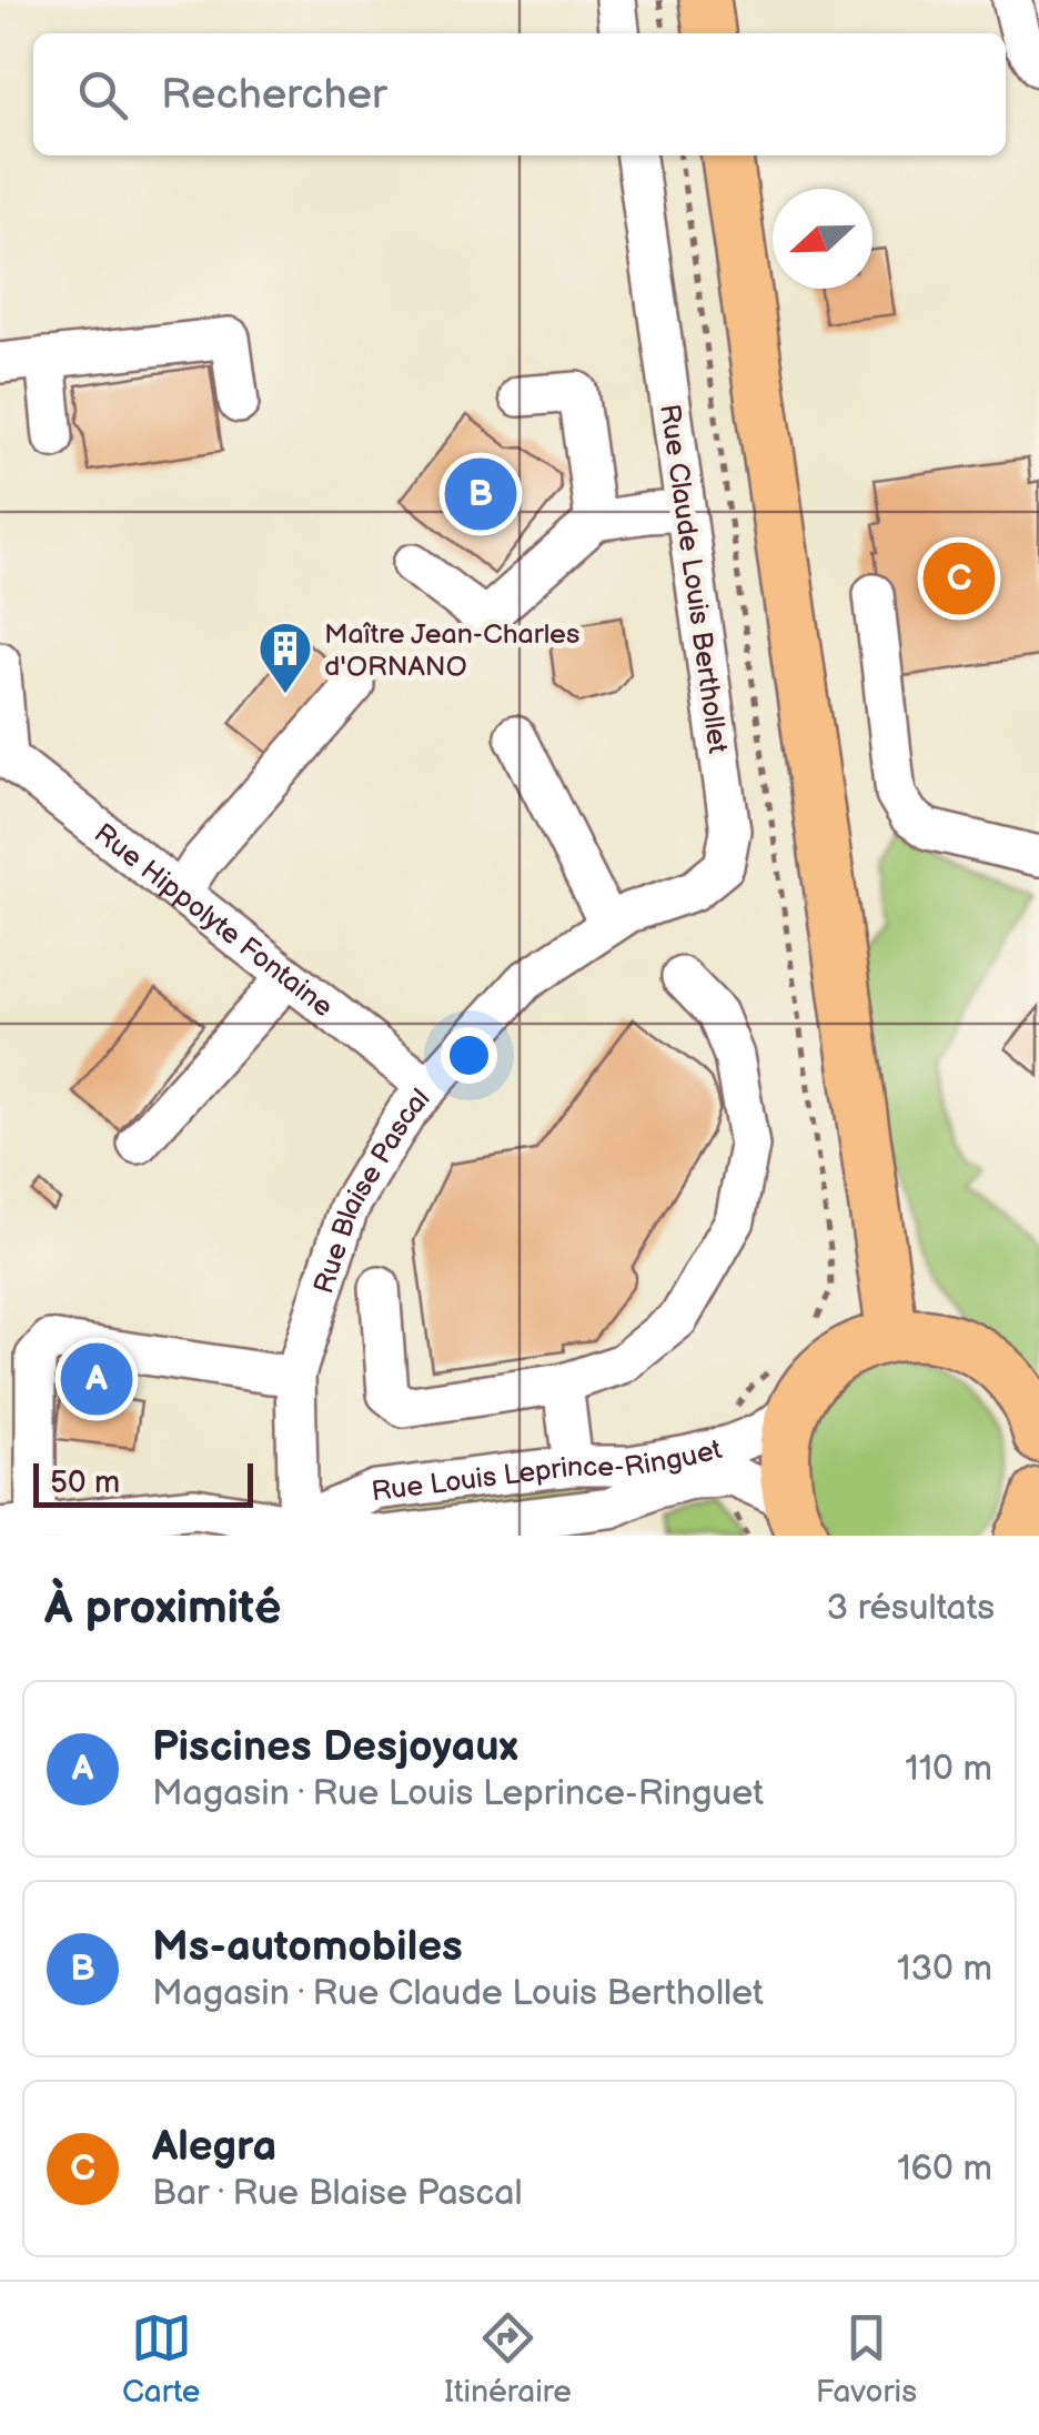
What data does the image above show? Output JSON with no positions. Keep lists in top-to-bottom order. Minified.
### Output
{"streets":{"street":["Rue Claude Louis Berthollet","Rue Hippolyte Fontaine","Rue Blaise Pascal","Rue Louis Leprince-Ringuet"]},"crossings":[["Rue Claude Louis Berthollet","Rue Blaise Pascal"],["Rue Hippolyte Fontaine","Rue Blaise Pascal"],["Rue Blaise Pascal","Rue Louis Leprince-Ringuet"]],"places":{"building":["Maître Jean-Charles d'ORNANO"]},"scale_bar":"50 m","north":"left","page":{"search":"Rechercher","pins":["B","C","A"],"scale":"50 m","heading":["À proximité","3 résultats"],"list":[{"mark":"A","name":"Piscines Desjoyaux","note":"Magasin · Rue Louis Leprince-Ringuet","value":"110 m"},{"mark":"B","name":"Ms-automobiles","note":"Magasin · Rue Claude Louis Berthollet","value":"130 m"},{"mark":"C","name":"Alegra","note":"Bar · Rue Blaise Pascal","value":"160 m"}],"nav":["Carte","Itinéraire","Favoris"]}}
